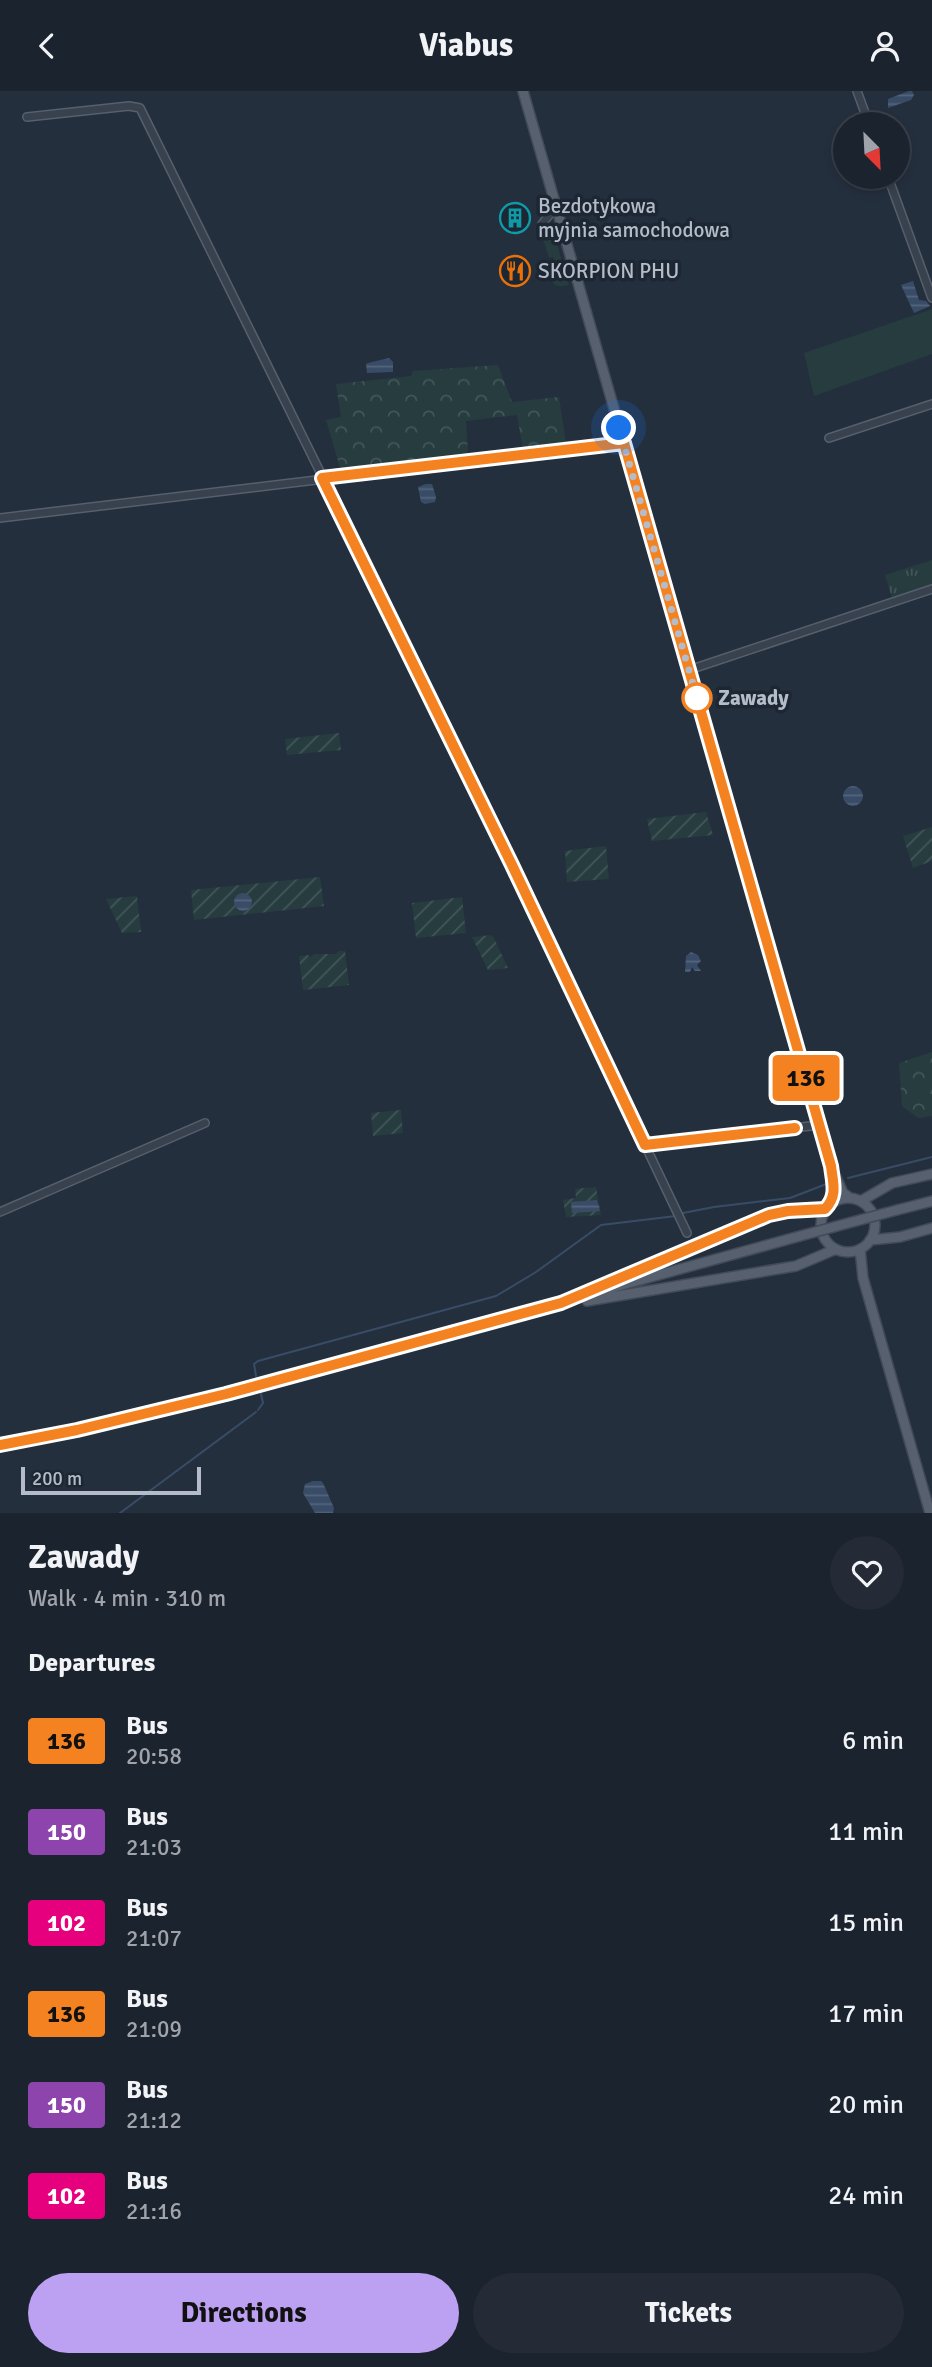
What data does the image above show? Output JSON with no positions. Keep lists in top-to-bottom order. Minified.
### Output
{"places":{"building":["Bezdotykowa myjnia samochodowa"],"restaurant":["SKORPION PHU"],"other":["Zawady"]},"lines":["bus line 136"],"scale_bar":"200 m","north":"bottom right","page":{"header":"Viabus","on_map":"136","scale":"200 m","heading":[["Zawady","Walk · 4 min · 310 m"],"Departures"],"list":[{"mark":"136","name":"Bus","note":"20:58","value":"6 min"},{"mark":"150","name":"Bus","note":"21:03","value":"11 min"},{"mark":"102","name":"Bus","note":"21:07","value":"15 min"},{"mark":"136","name":"Bus","note":"21:09","value":"17 min"},{"mark":"150","name":"Bus","note":"21:12","value":"20 min"},{"mark":"102","name":"Bus","note":"21:16","value":"24 min"}],"buttons":["Directions","Tickets"]}}
